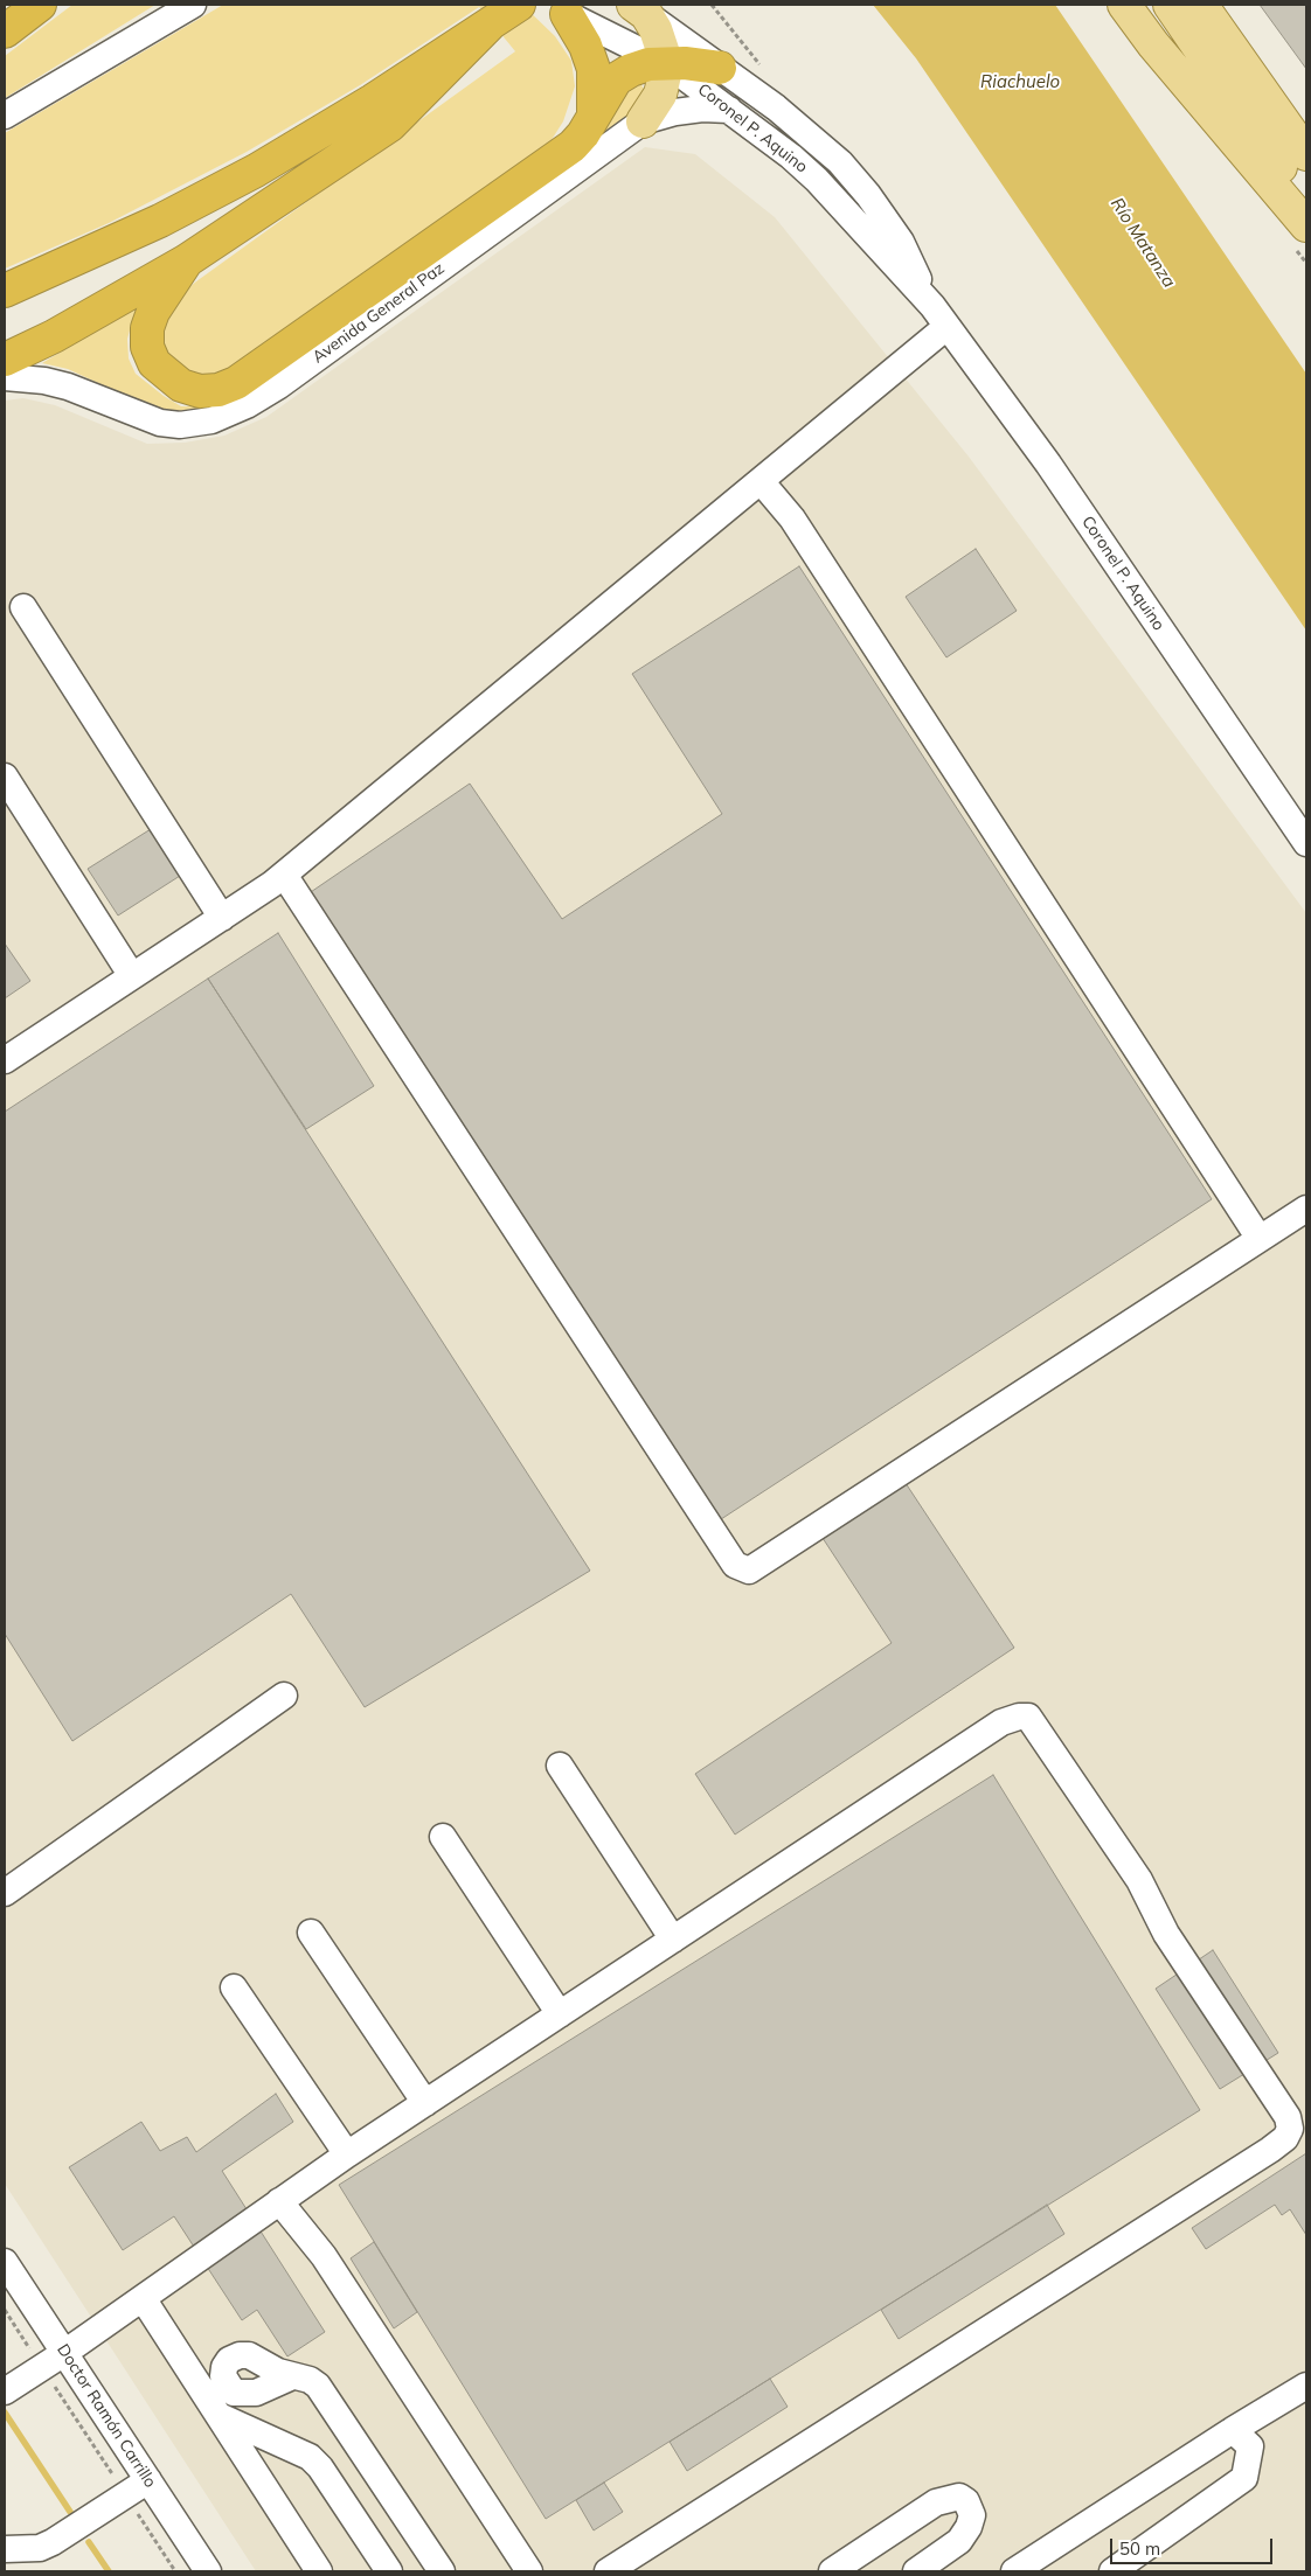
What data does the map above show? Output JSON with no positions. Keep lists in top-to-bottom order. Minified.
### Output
{"streets":{"street":["Coronel P. Aquino","Avenida General Paz","Doctor Ramón Carrillo"]},"crossings":[["Coronel P. Aquino","Avenida General Paz"]],"water":["Riachuelo","Río Matanza"],"scale_bar":"50 m"}
